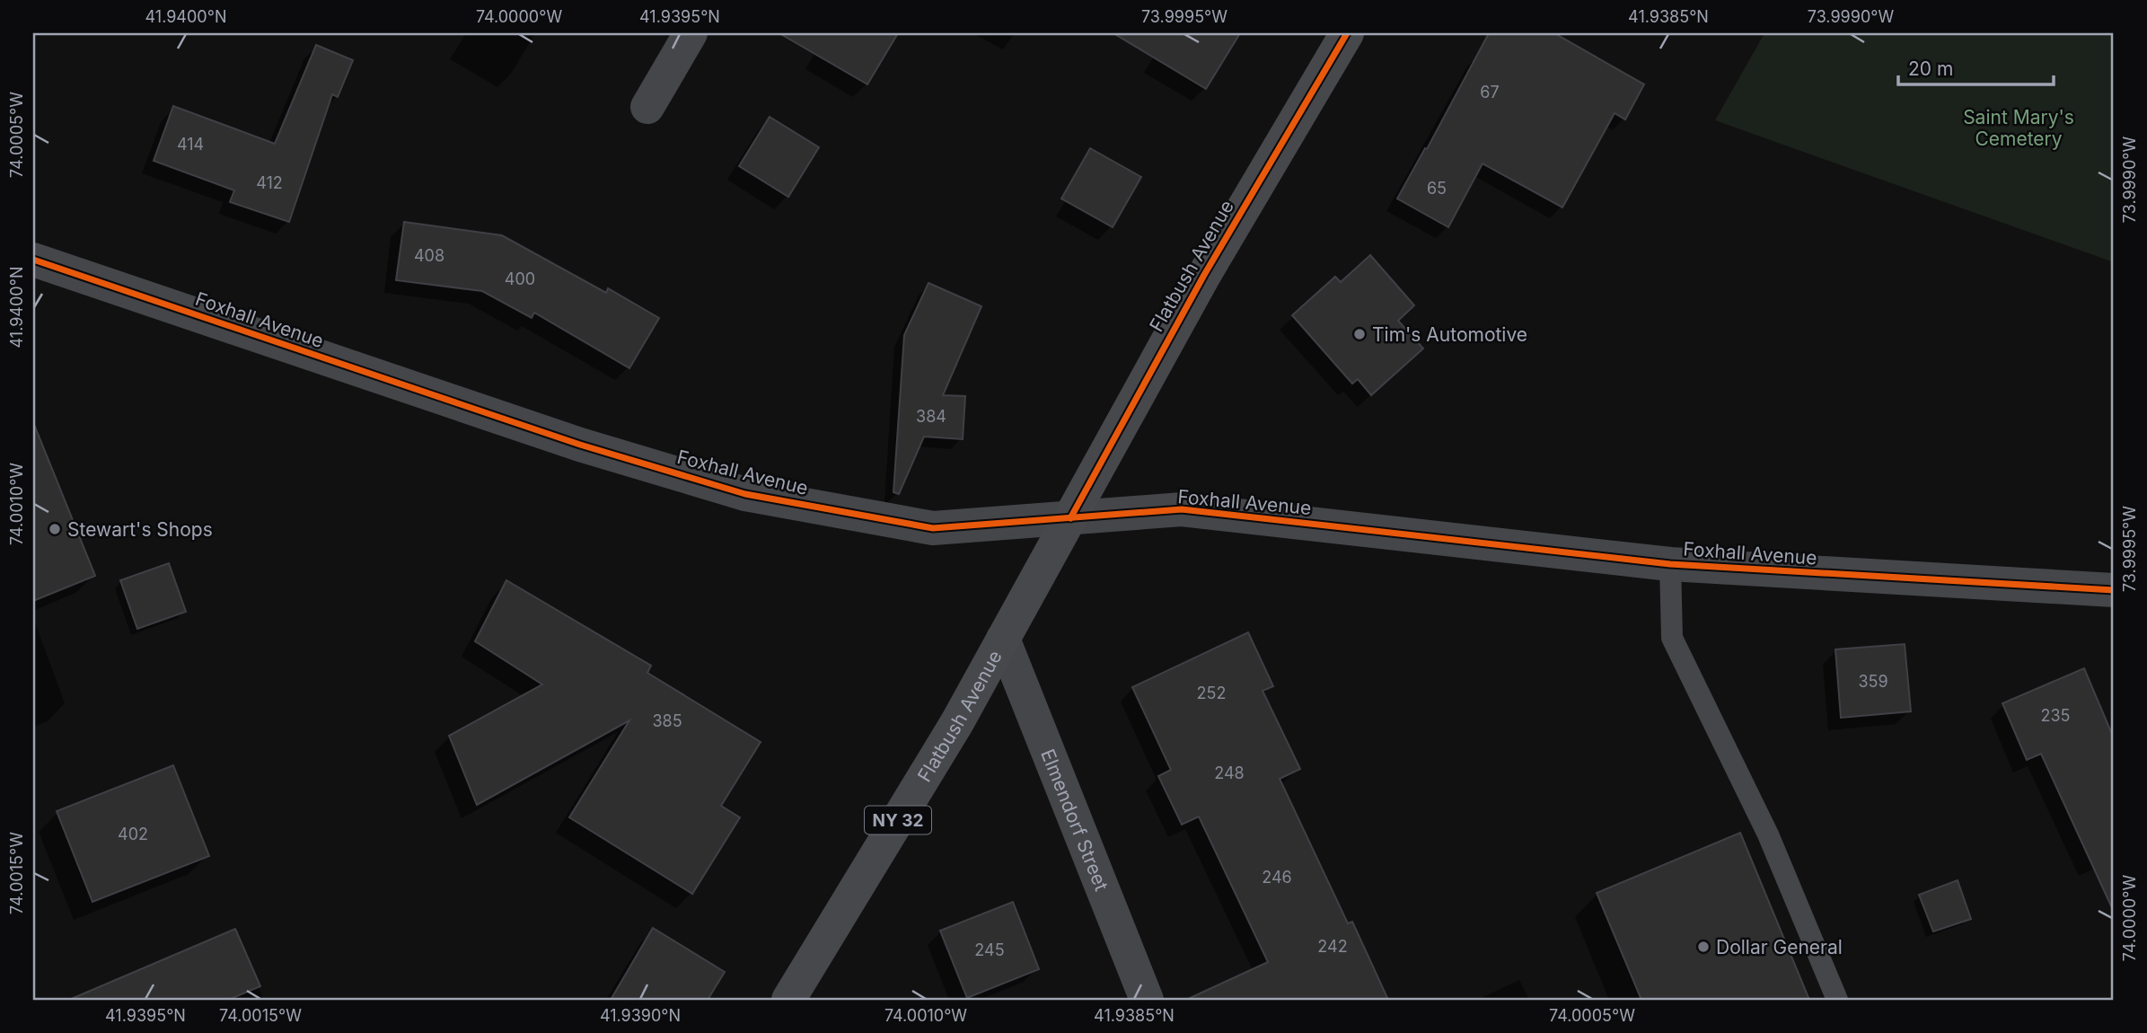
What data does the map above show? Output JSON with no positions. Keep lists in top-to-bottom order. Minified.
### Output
{"streets":{"main road":["Flatbush Avenue","NY 32"],"street":["Foxhall Avenue","Elmendorf Street"]},"crossings":[["Flatbush Avenue","Foxhall Avenue"],["Flatbush Avenue","Elmendorf Street"]],"parks":["Saint Mary's Cemetery"],"places":["Tim's Automotive","Stewart's Shops","Dollar General"],"house_numbers":["67","414","412","65","408","400","384","359","252","235","385","248","402","246","242","245"],"scale_bar":"20 m","coordinates":["41.9400°N","74.0000°W","41.9395°N","73.9995°W","41.9385°N","73.9990°W","74.0005°W","74.0010°W","74.0015°W","41.9390°N"]}
